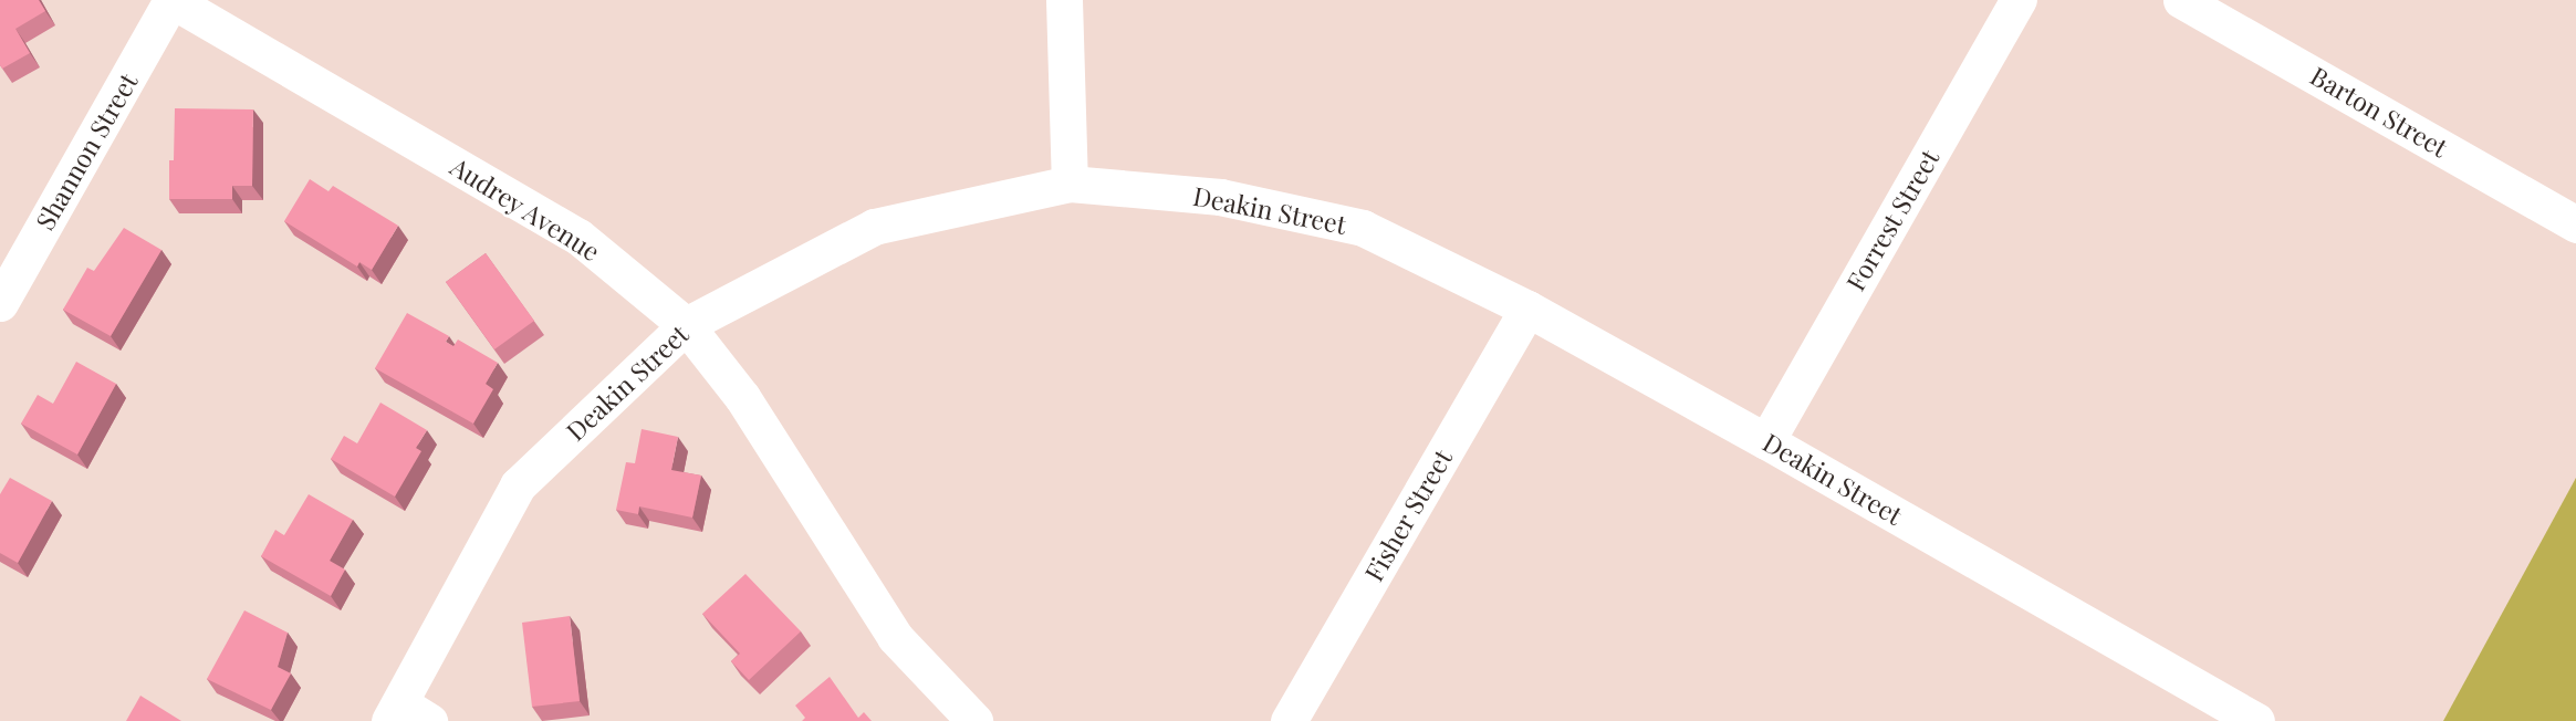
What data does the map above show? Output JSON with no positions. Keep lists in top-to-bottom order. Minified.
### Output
{"streets":{"street":["Barton Street","Shannon Street","Audrey Avenue","Deakin Street","Forrest Street","Fisher Street"]},"crossings":[["Shannon Street","Audrey Avenue"],["Audrey Avenue","Deakin Street"],["Deakin Street","Forrest Street"],["Deakin Street","Fisher Street"]]}
